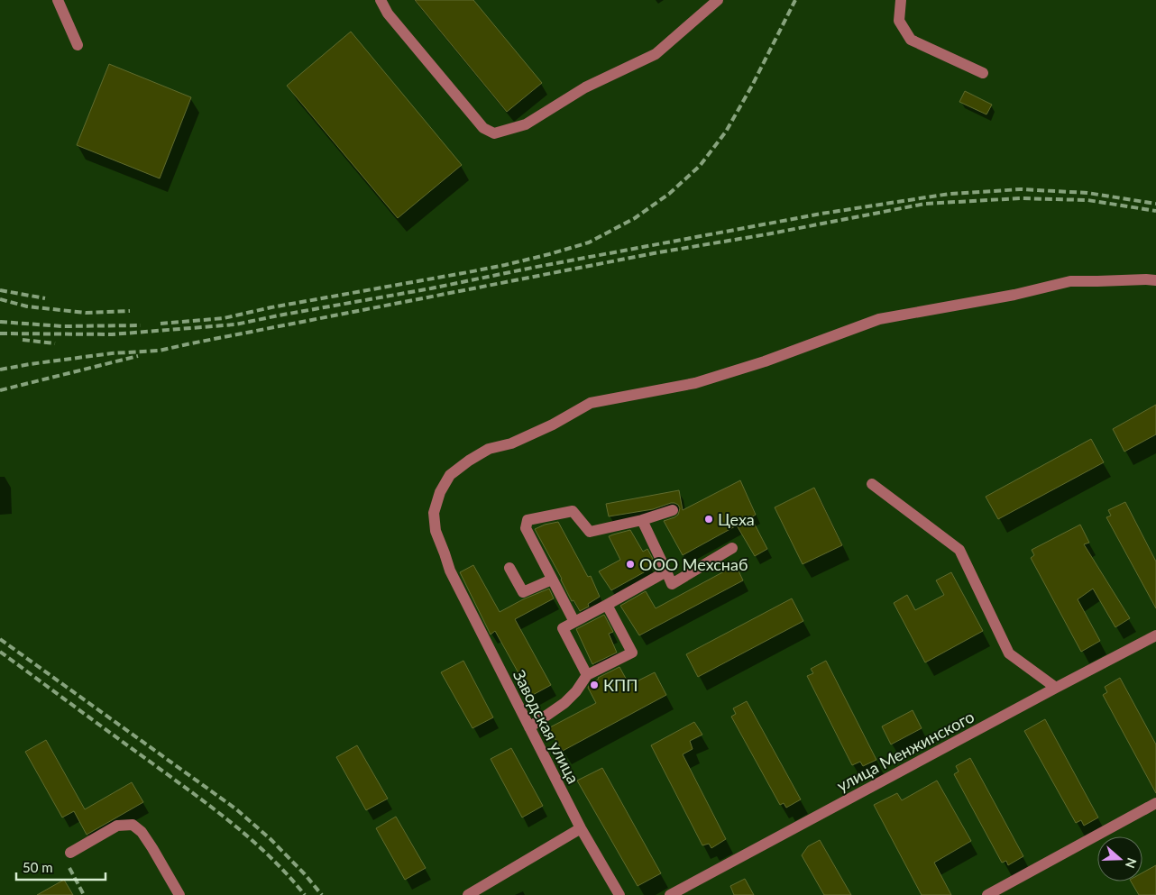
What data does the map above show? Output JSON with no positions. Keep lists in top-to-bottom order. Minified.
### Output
{"streets":{"street":["Заводская улица","улица Менжинского"]},"places":["Цеха","ООО Мехснаб","КПП"],"scale_bar":"50 m","north":"right"}
